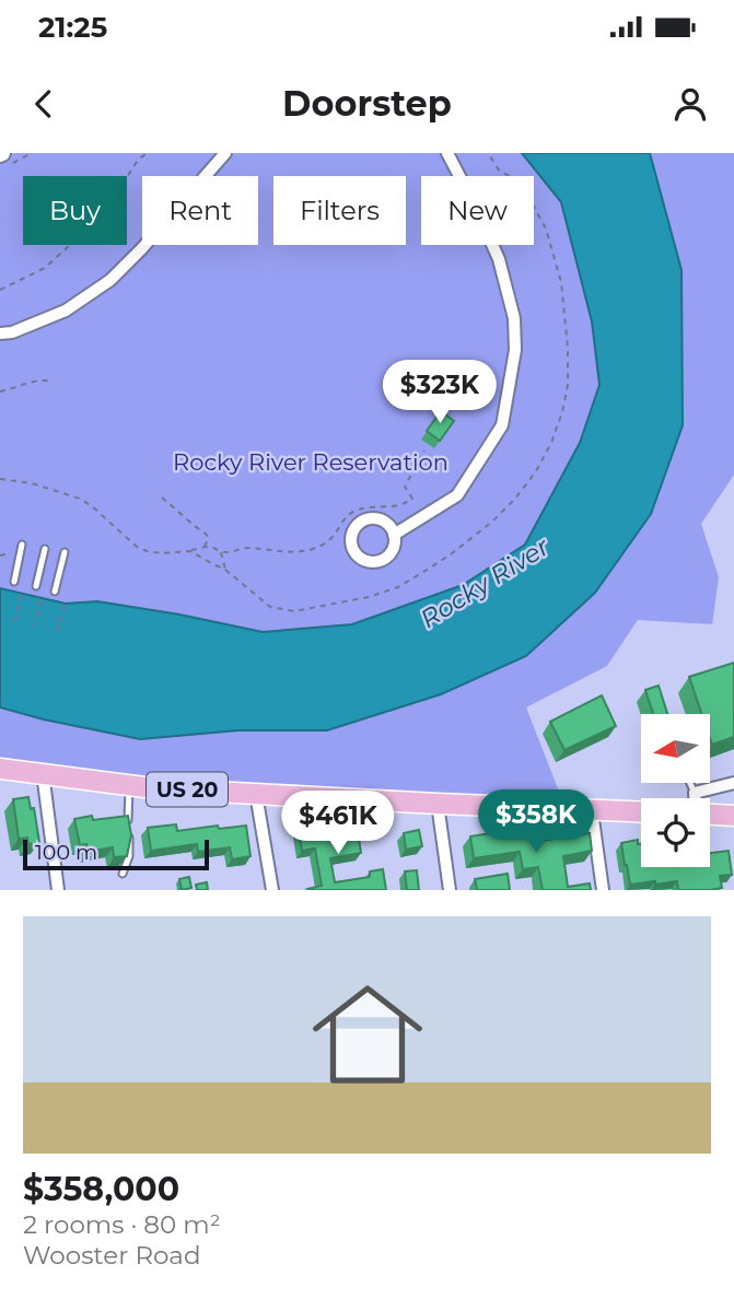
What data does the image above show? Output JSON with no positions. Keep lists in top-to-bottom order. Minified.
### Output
{"streets":{"main road":["US 20"]},"water":["Rocky River"],"parks":["Rocky River Reservation"],"scale_bar":"100 m","north":"left","page":{"status":"21:25","header":"Doorstep","chip":["Buy","Rent","Filters","New"],"price":["$323K","$358K","$461K"],"scale":"100 m","list":[{"name":"$358,000","note":"2 rooms · 80 m² · Wooster Road"}]}}
